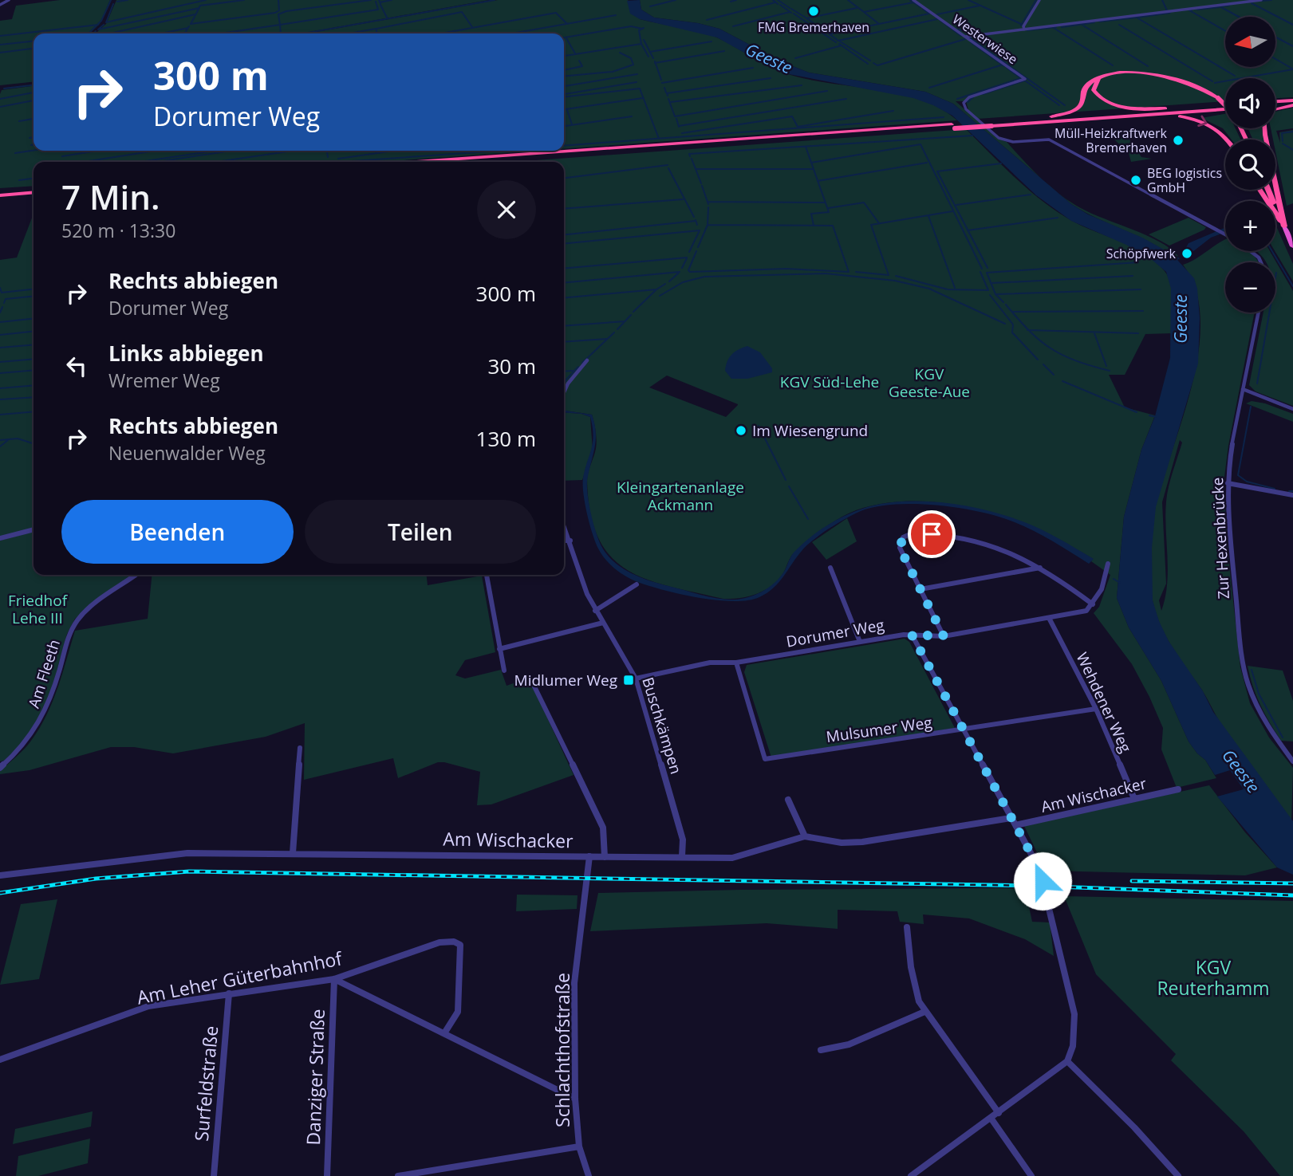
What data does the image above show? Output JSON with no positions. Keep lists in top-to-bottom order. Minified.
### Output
{"streets":{"street":["Westerwiese","Zur Hexenbrücke","Dorumer Weg","Am Fleeth","Wehdener Weg","Buschkämpen","Mulsumer Weg","Am Wischacker","Am Leher Güterbahnhof","Schlachthofstraße","Danziger Straße","Surfeldstraße"]},"crossings":[["Dorumer Weg","Wehdener Weg"],["Dorumer Weg","Buschkämpen"],["Dorumer Weg","Mulsumer Weg"],["Wehdener Weg","Mulsumer Weg"],["Wehdener Weg","Am Wischacker"],["Buschkämpen","Am Wischacker"],["Am Wischacker","Schlachthofstraße"],["Am Leher Güterbahnhof","Danziger Straße"],["Am Leher Güterbahnhof","Surfeldstraße"]],"water":["Geeste"],"parks":["KGV Geeste-Aue","KGV Süd-Lehe","Kleingartenanlage Ackmann","Friedhof Lehe III","KGV Reuterhamm"],"places":{"other":["FMG Bremerhaven","Müll-Heizkraftwerk Bremerhaven","BEG logistics GmbH","Schöpfwerk","Im Wiesengrund"],"transit":["Midlumer Weg"]},"north":"left","page":{"map_buttons":["+","−"],"turn":["300 m","Dorumer Weg"],"heading":["7 Min.","520 m · 13:30"],"list":[{"name":"Rechts abbiegen","note":"Dorumer Weg","value":"300 m"},{"name":"Links abbiegen","note":"Wremer Weg","value":"30 m"},{"name":"Rechts abbiegen","note":"Neuenwalder Weg","value":"130 m"}],"buttons":["Beenden","Teilen"]}}
